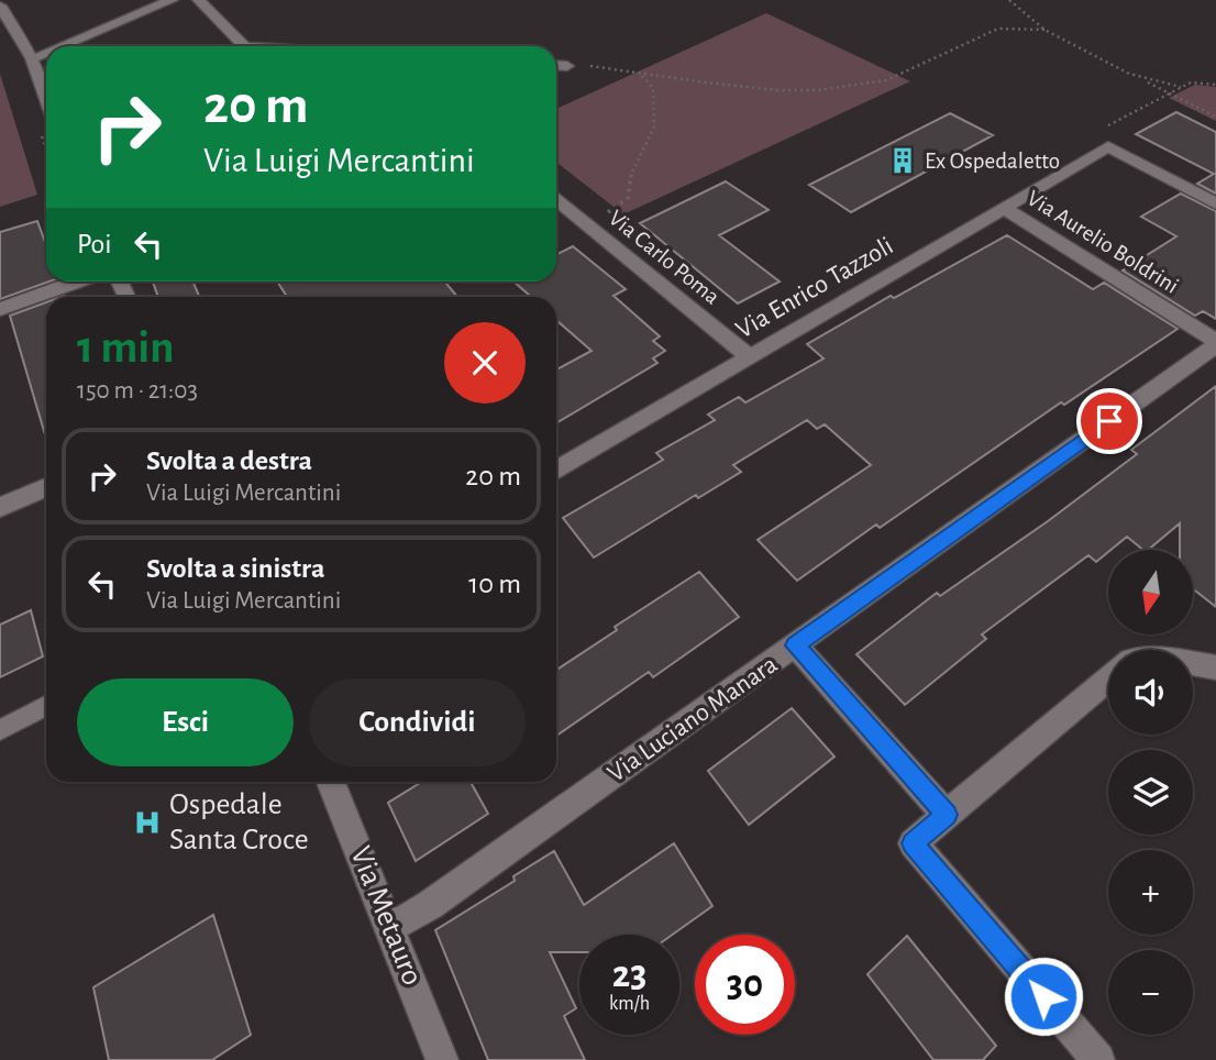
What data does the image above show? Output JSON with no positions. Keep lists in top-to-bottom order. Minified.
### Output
{"streets":{"street":["Via Aurelio Boldrini","Via Carlo Poma","Via Enrico Tazzoli","Via Luciano Manara","Via Metauro"]},"crossings":[["Via Aurelio Boldrini","Via Enrico Tazzoli"],["Via Aurelio Boldrini","Via Luciano Manara"],["Via Carlo Poma","Via Enrico Tazzoli"],["Via Luciano Manara","Via Metauro"]],"places":{"building":["Ex Ospedaletto"],"hospital":["Ospedale Santa Croce"]},"north":"bottom","page":{"turn":["20 m","Via Luigi Mercantini"],"then":"Poi","heading":["1 min","150 m · 21:03"],"list":[{"name":"Svolta a destra","note":"Via Luigi Mercantini","value":"20 m"},{"name":"Svolta a sinistra","note":"Via Luigi Mercantini","value":"10 m"}],"map_buttons":["+","−"],"buttons":["Esci","Condividi"],"speed":"23 km/h","limit":"30"}}
